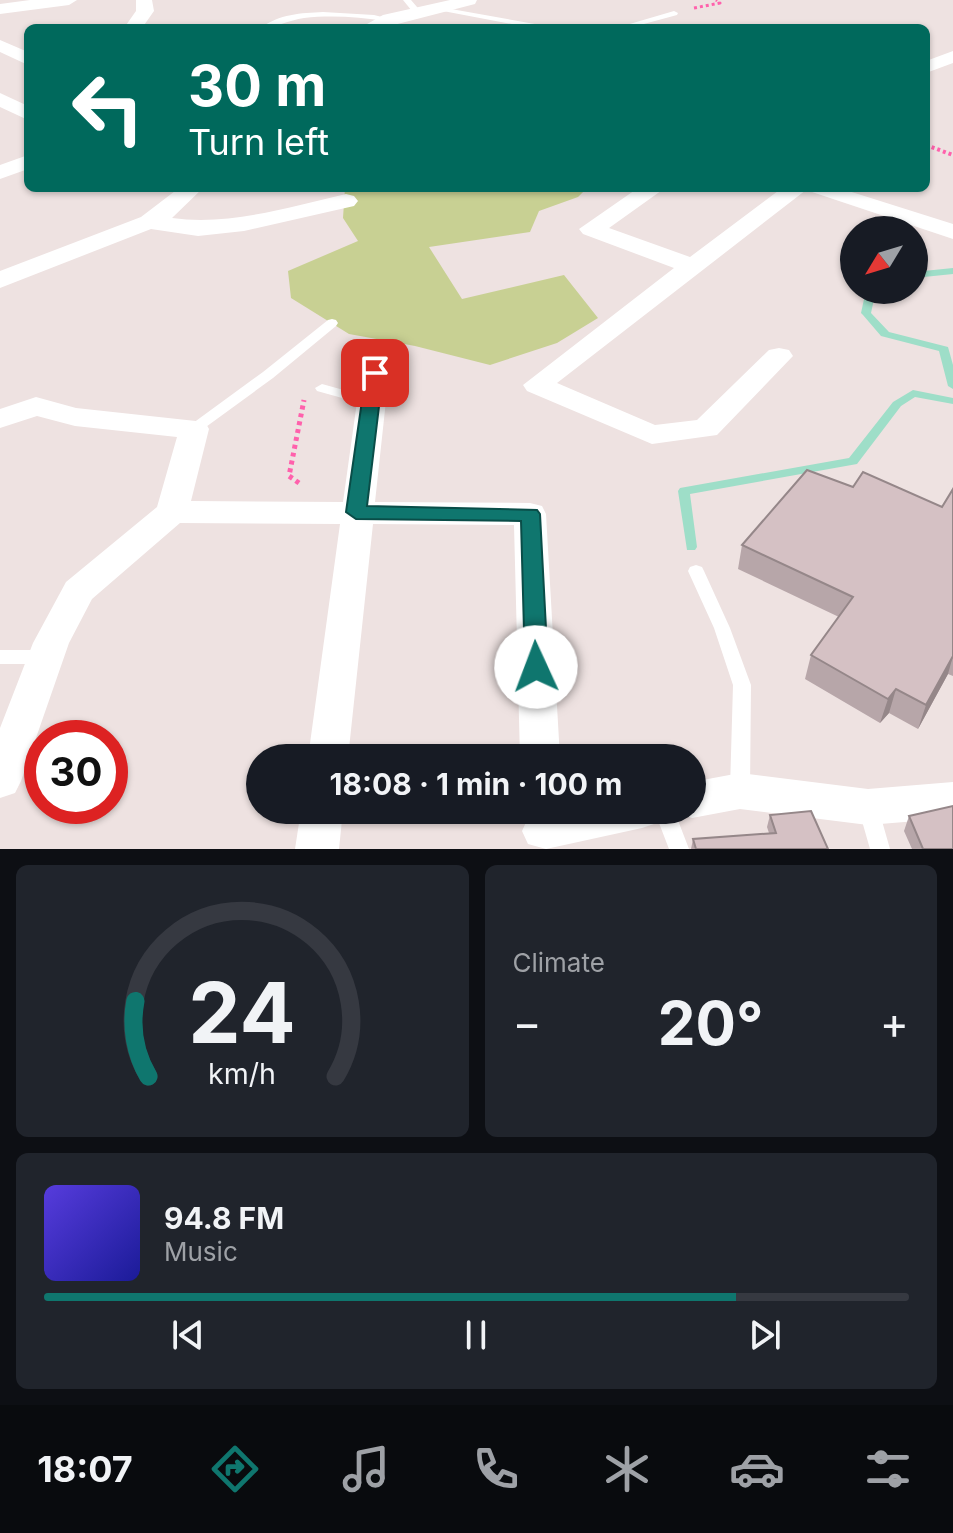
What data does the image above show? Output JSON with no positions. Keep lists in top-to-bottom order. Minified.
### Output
{"north":"bottom left","page":{"turn":["30 m","Turn left"],"limit":"30","trip":"18:08 · 1 min · 100 m","tile":"Climate","heat":["−","20°","+"],"song":["94.8 FM","Music"],"tabs":"18:07","gauge":["24","km/h"]}}
